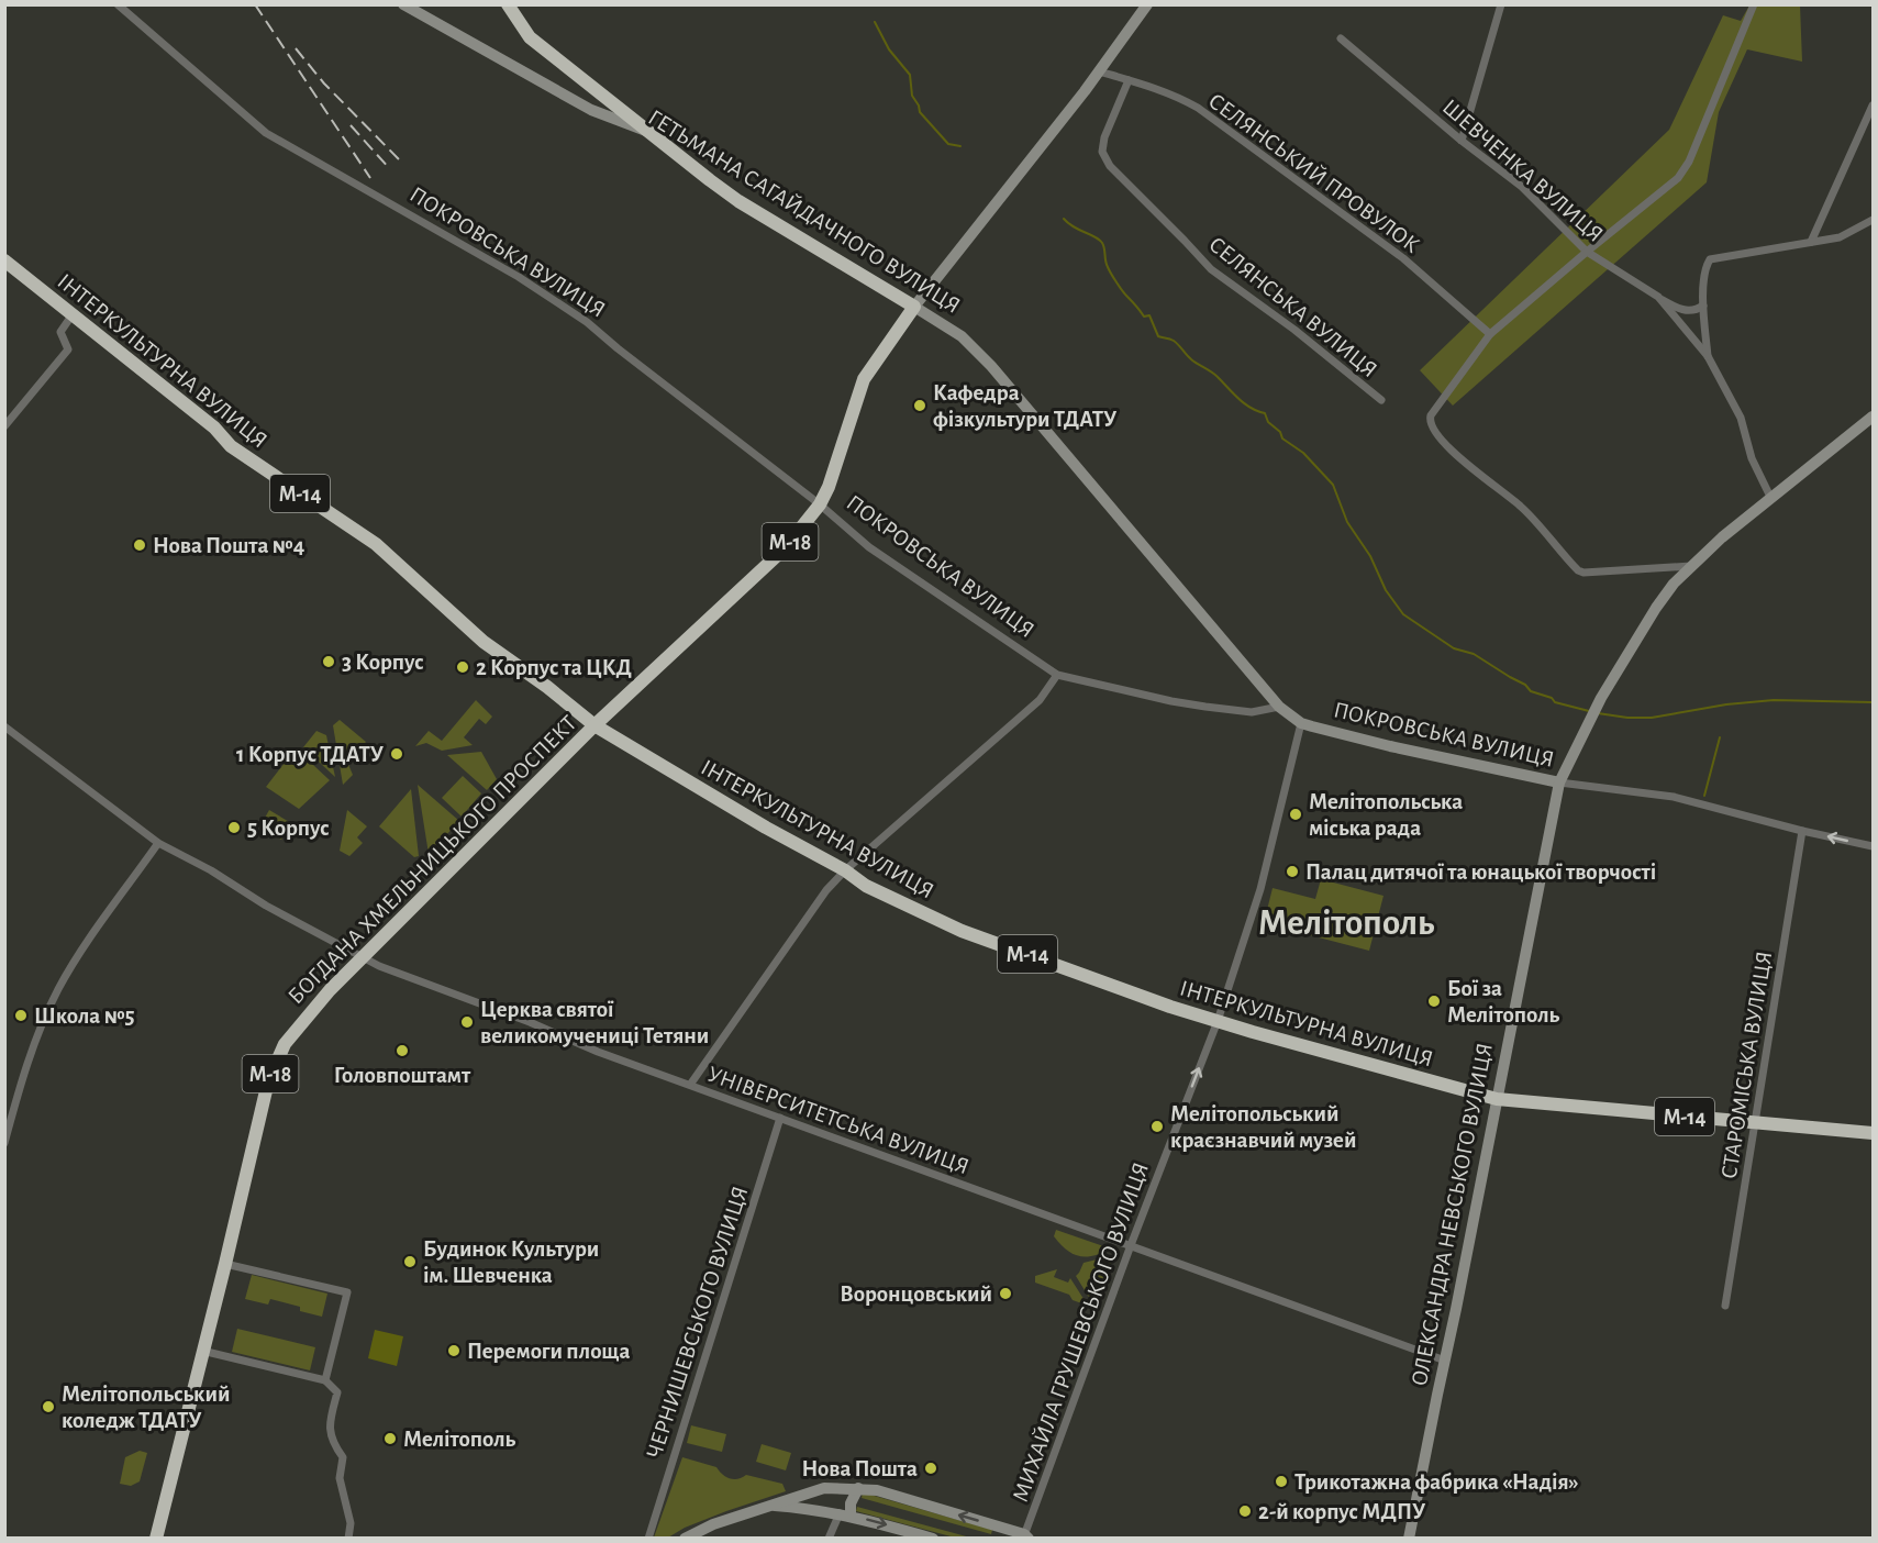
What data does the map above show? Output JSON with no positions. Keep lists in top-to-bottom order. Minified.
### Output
{"streets":{"highway":["ГЕТЬМАНА САГАЙДАЧНОГО ВУЛИЦЯ","ІНТЕРКУЛЬТУРНА ВУЛИЦЯ","М-14","М-18","БОГДАНА ХМЕЛЬНИЦЬКОГО ПРОСПЕКТ"],"main road":["ПОКРОВСЬКА ВУЛИЦЯ","ОЛЕКСАНДРА НЕВСЬКОГО ВУЛИЦЯ"],"street":["ШЕВЧЕНКА ВУЛИЦЯ","СЕЛЯНСЬКИЙ ПРОВУЛОК","СЕЛЯНСЬКА ВУЛИЦЯ","СТАРОМІСЬКА ВУЛИЦЯ","УНІВЕРСИТЕТСЬКА ВУЛИЦЯ","ЧЕРНИШЕВСЬКОГО ВУЛИЦЯ","МИХАЙЛА ГРУШЕВСЬКОГО ВУЛИЦЯ"]},"crossings":[["ШЕВЧЕНКА ВУЛИЦЯ","ОЛЕКСАНДРА НЕВСЬКОГО ВУЛИЦЯ"],["СЕЛЯНСЬКИЙ ПРОВУЛОК","СЕЛЯНСЬКА ВУЛИЦЯ"],["ГЕТЬМАНА САГАЙДАЧНОГО ВУЛИЦЯ","ПОКРОВСЬКА ВУЛИЦЯ"],["ГЕТЬМАНА САГАЙДАЧНОГО ВУЛИЦЯ","БОГДАНА ХМЕЛЬНИЦЬКОГО ПРОСПЕКТ"],["ПОКРОВСЬКА ВУЛИЦЯ","БОГДАНА ХМЕЛЬНИЦЬКОГО ПРОСПЕКТ"],["ПОКРОВСЬКА ВУЛИЦЯ","СТАРОМІСЬКА ВУЛИЦЯ"],["ПОКРОВСЬКА ВУЛИЦЯ","ОЛЕКСАНДРА НЕВСЬКОГО ВУЛИЦЯ"],["ПОКРОВСЬКА ВУЛИЦЯ","МИХАЙЛА ГРУШЕВСЬКОГО ВУЛИЦЯ"],["ІНТЕРКУЛЬТУРНА ВУЛИЦЯ","БОГДАНА ХМЕЛЬНИЦЬКОГО ПРОСПЕКТ"],["ІНТЕРКУЛЬТУРНА ВУЛИЦЯ","СТАРОМІСЬКА ВУЛИЦЯ"],["ІНТЕРКУЛЬТУРНА ВУЛИЦЯ","ОЛЕКСАНДРА НЕВСЬКОГО ВУЛИЦЯ"],["ІНТЕРКУЛЬТУРНА ВУЛИЦЯ","МИХАЙЛА ГРУШЕВСЬКОГО ВУЛИЦЯ"],["БОГДАНА ХМЕЛЬНИЦЬКОГО ПРОСПЕКТ","УНІВЕРСИТЕТСЬКА ВУЛИЦЯ"],["УНІВЕРСИТЕТСЬКА ВУЛИЦЯ","ОЛЕКСАНДРА НЕВСЬКОГО ВУЛИЦЯ"],["УНІВЕРСИТЕТСЬКА ВУЛИЦЯ","ЧЕРНИШЕВСЬКОГО ВУЛИЦЯ"],["УНІВЕРСИТЕТСЬКА ВУЛИЦЯ","МИХАЙЛА ГРУШЕВСЬКОГО ВУЛИЦЯ"]],"districts":["Мелітополь"],"places":["Кафедра фізкультури ТДАТУ","Нова Пошта №4","3 Корпус","2 Корпус та ЦКД","1 Корпус ТДАТУ","Мелітопольська міська рада","5 Корпус","Палац дитячої та юнацької творчості","Бої за Мелітополь","Школа №5","Церква святої великомучениці Тетяни","Головпоштамт","Мелітопольський краєзнавчий музей","Будинок Культури ім. Шевченка","Воронцовський","Перемоги площа","Мелітопольський коледж ТДАТУ","Мелітополь","Нова Пошта","Трикотажна фабрика «Надія»","2-й корпус МДПУ"]}
